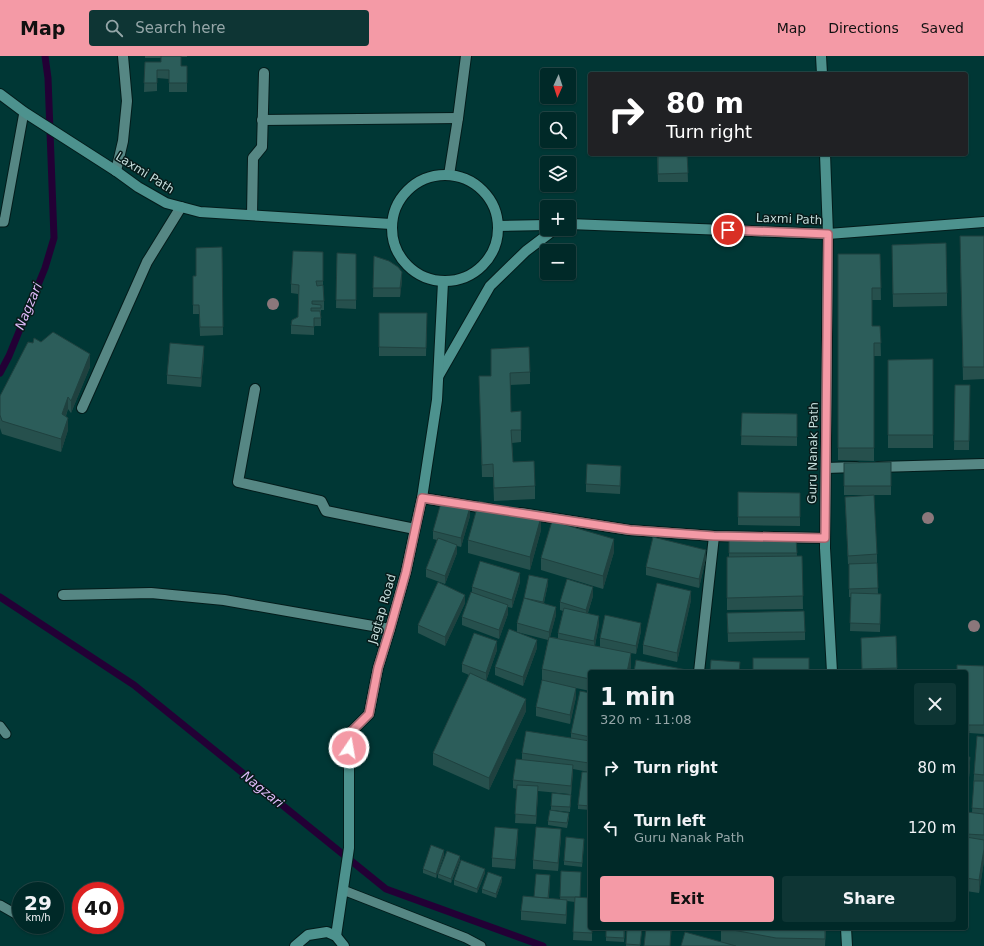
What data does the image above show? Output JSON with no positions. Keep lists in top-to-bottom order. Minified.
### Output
{"streets":{"street":["Laxmi Path","Guru Nanak Path","Jagtap Road"]},"crossings":[["Laxmi Path","Guru Nanak Path"],["Laxmi Path","Jagtap Road"]],"water":["Nagzari"],"north":"bottom","page":{"header":"Map","search":"Search here","nav":["Map","Directions","Saved"],"map_buttons":["+","−"],"turn":["80 m","Turn right"],"heading":["1 min","320 m · 11:08"],"list":[{"name":"Turn right","value":"80 m"},{"name":"Turn left","note":"Guru Nanak Path","value":"120 m"}],"buttons":["Exit","Share"],"speed":"29 km/h","limit":"40"}}
